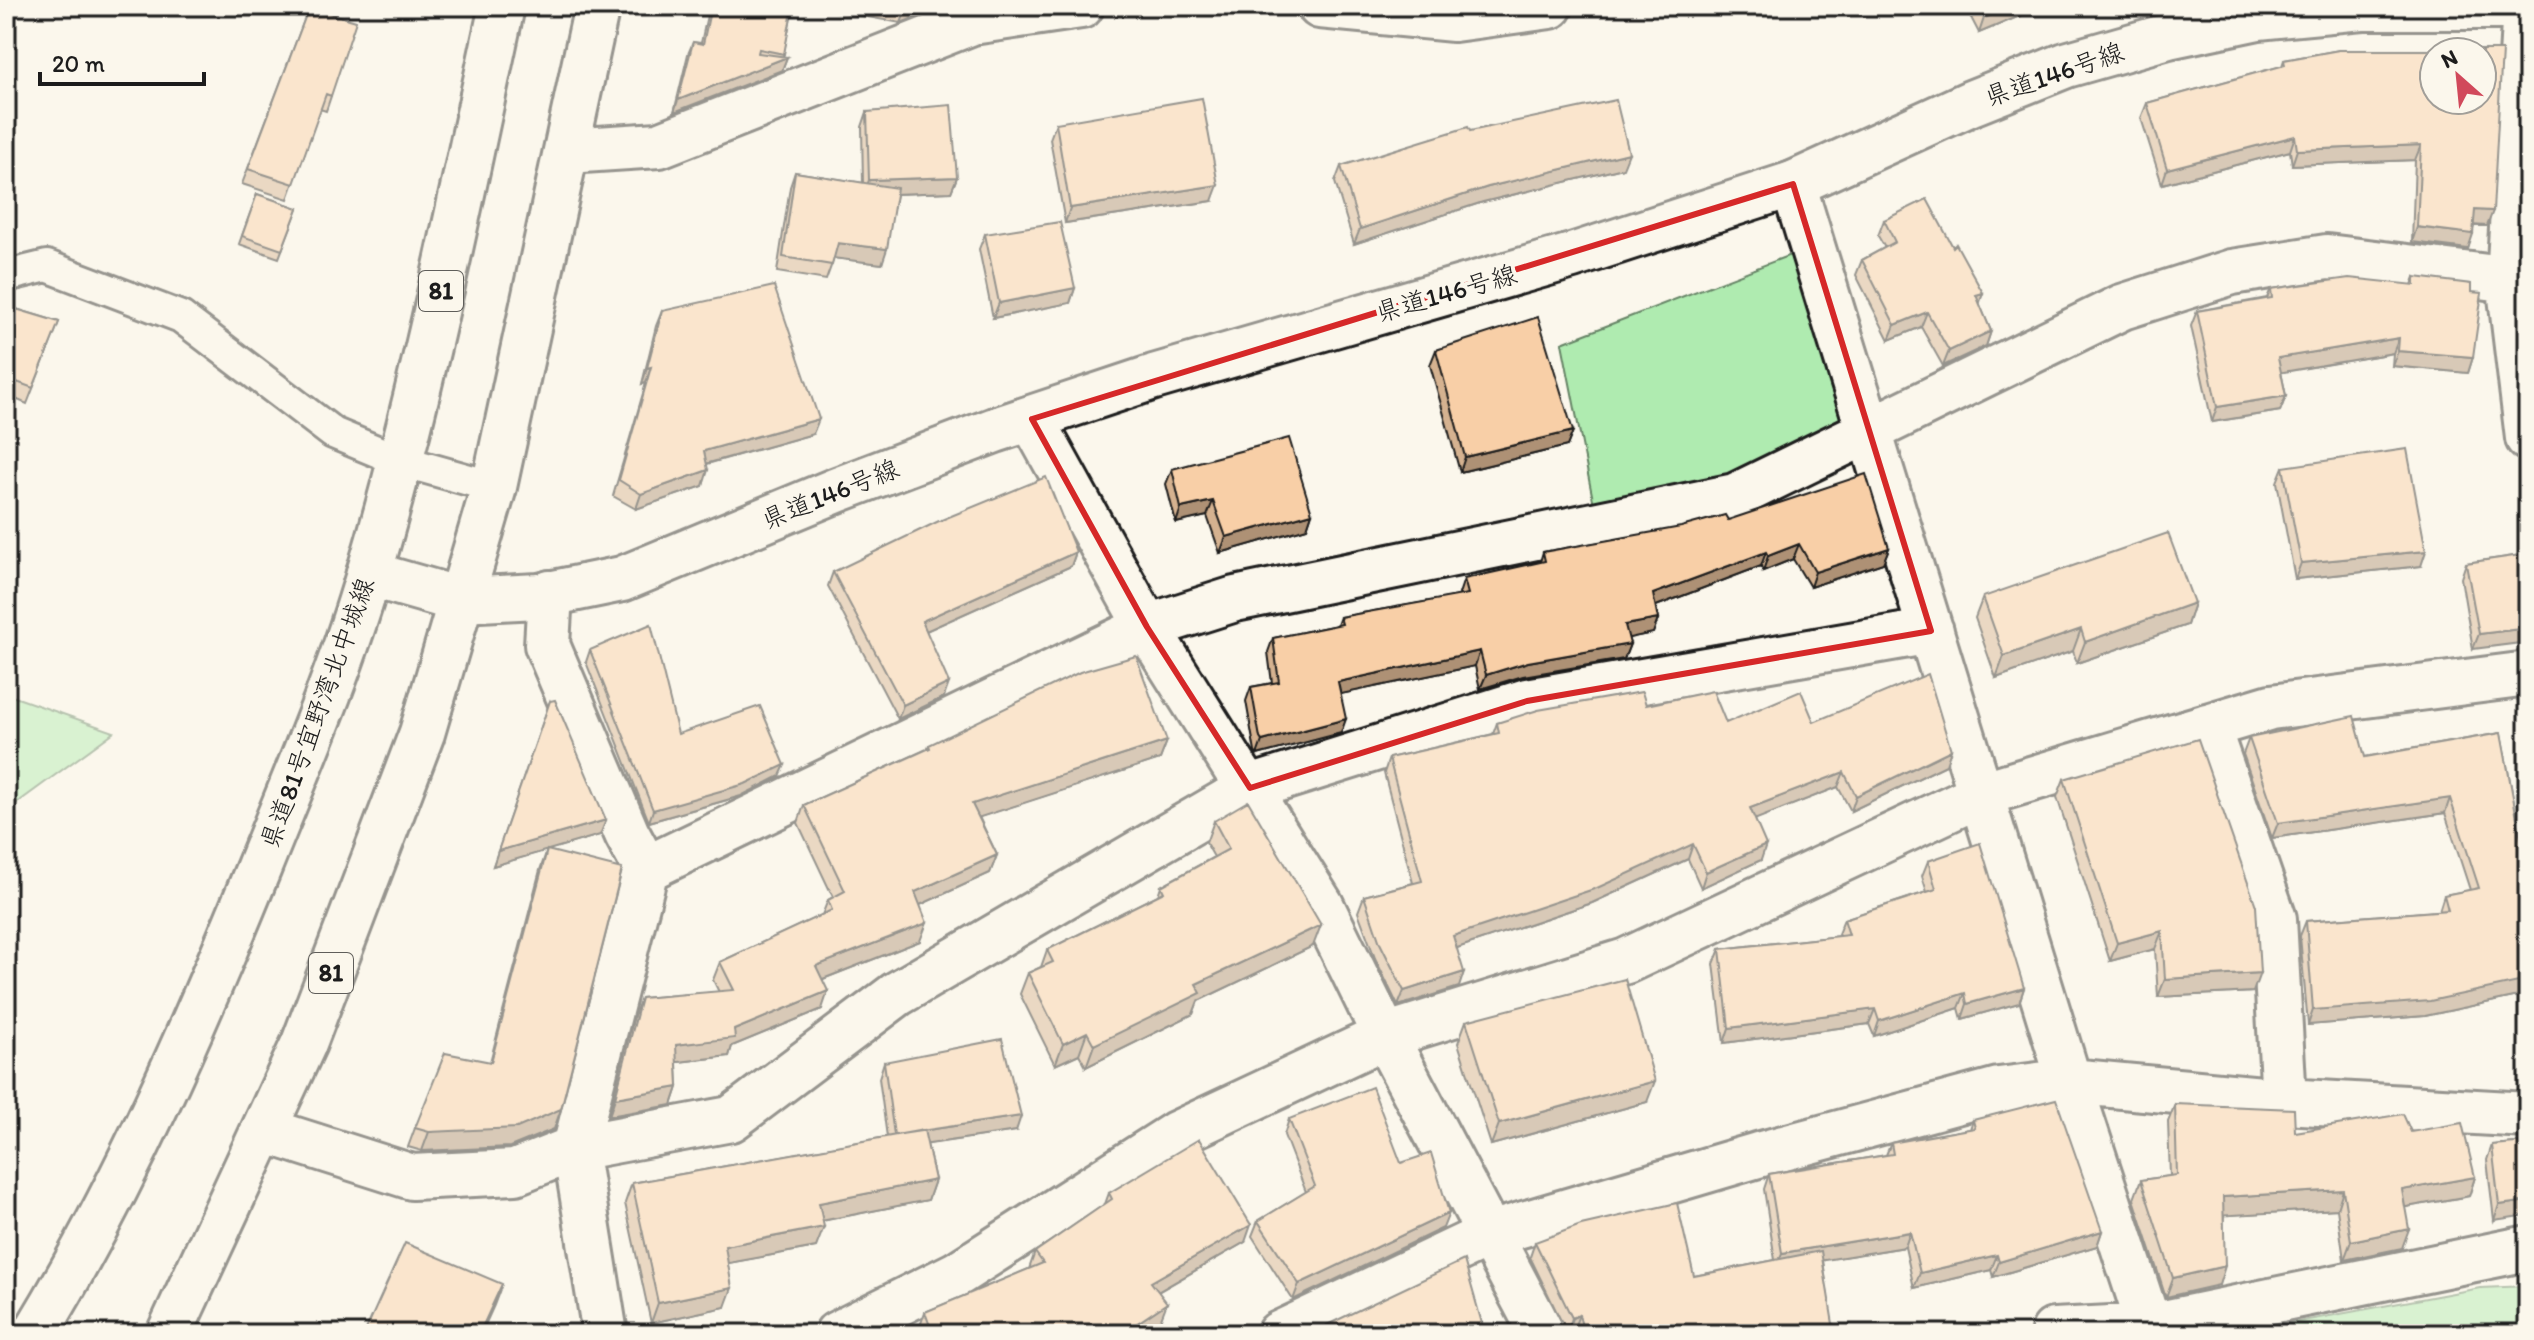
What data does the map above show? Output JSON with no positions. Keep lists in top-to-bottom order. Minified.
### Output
{"streets":{"street":["県道146号線","81","県道81号宜野湾北中城線"]},"crossings":[["県道146号線","81"],["県道146号線","県道81号宜野湾北中城線"]],"scale_bar":"20 m","north":"top left"}
